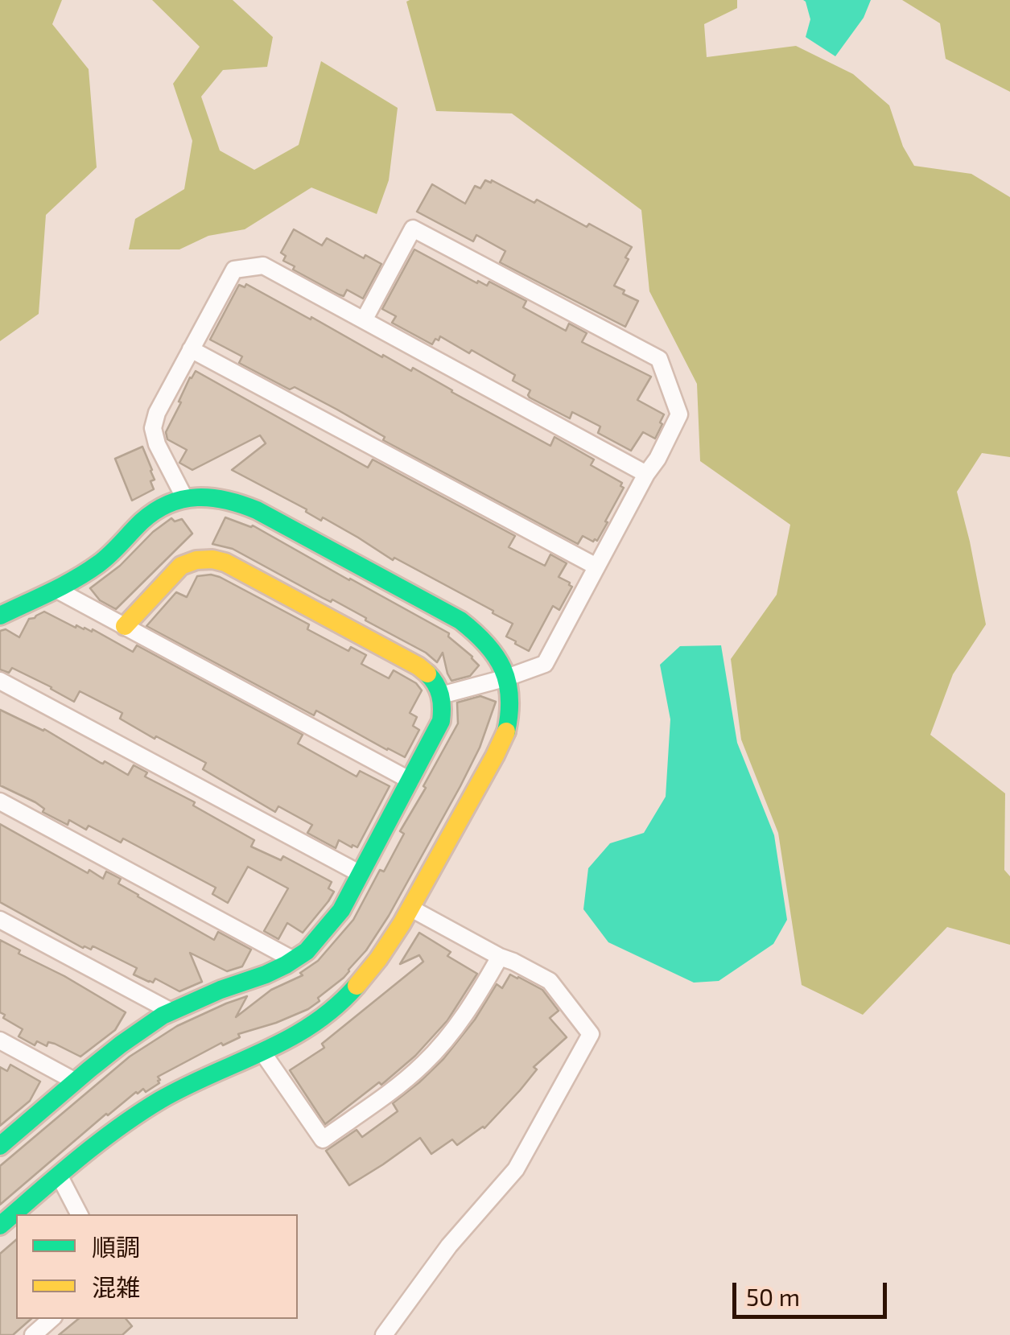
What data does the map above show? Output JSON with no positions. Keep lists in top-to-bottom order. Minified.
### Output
{"legend":["順調","混雑"],"scale_bar":"50 m"}
